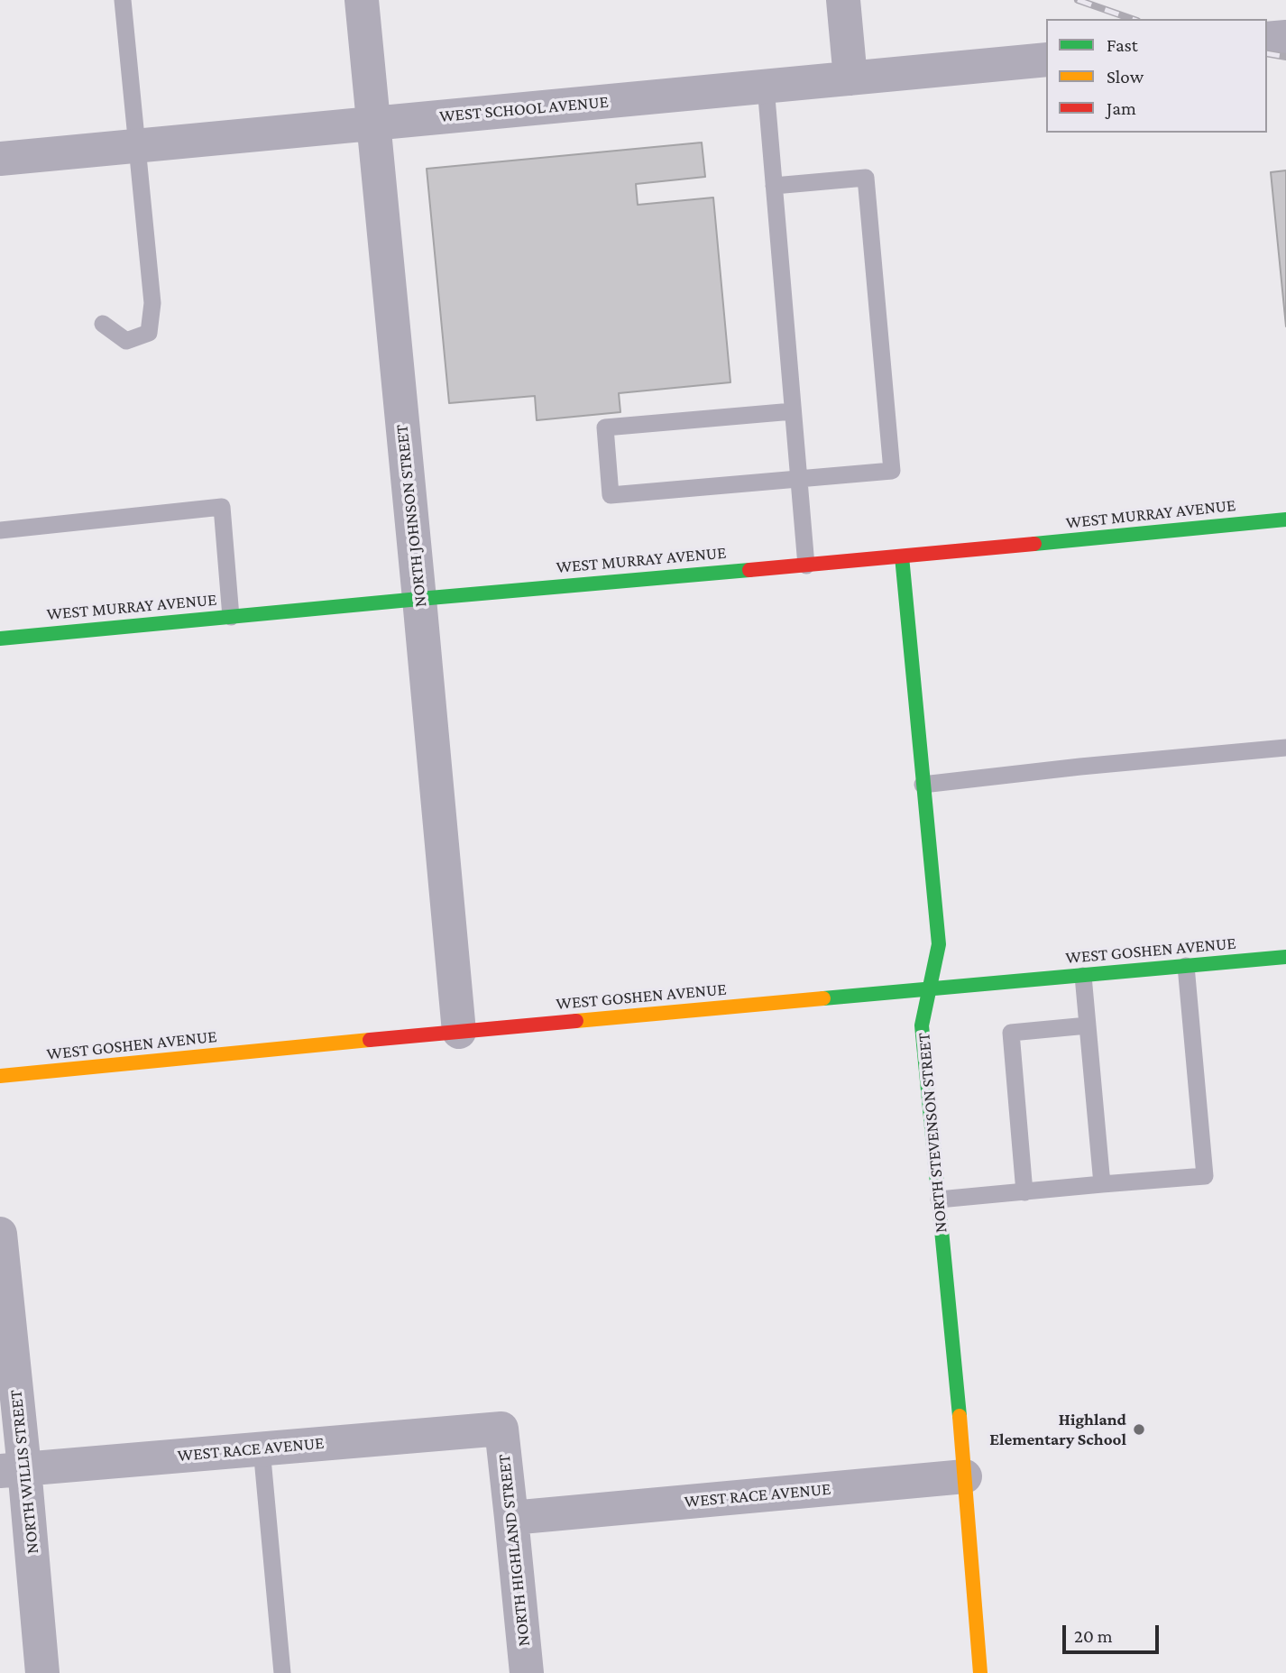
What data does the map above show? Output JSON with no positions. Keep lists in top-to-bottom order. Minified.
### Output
{"streets":{"street":["WEST SCHOOL AVENUE","WEST MURRAY AVENUE","NORTH JOHNSON STREET","WEST GOSHEN AVENUE","NORTH STEVENSON STREET","WEST RACE AVENUE","NORTH WILLIS STREET","NORTH HIGHLAND STREET"]},"crossings":[["WEST SCHOOL AVENUE","NORTH JOHNSON STREET"],["WEST MURRAY AVENUE","NORTH JOHNSON STREET"],["WEST MURRAY AVENUE","NORTH STEVENSON STREET"],["NORTH JOHNSON STREET","WEST GOSHEN AVENUE"],["WEST GOSHEN AVENUE","NORTH STEVENSON STREET"],["NORTH STEVENSON STREET","WEST RACE AVENUE"],["WEST RACE AVENUE","NORTH WILLIS STREET"],["WEST RACE AVENUE","NORTH HIGHLAND STREET"]],"places":["Highland Elementary School"],"legend":["Fast","Slow","Jam"],"scale_bar":"20 m"}
